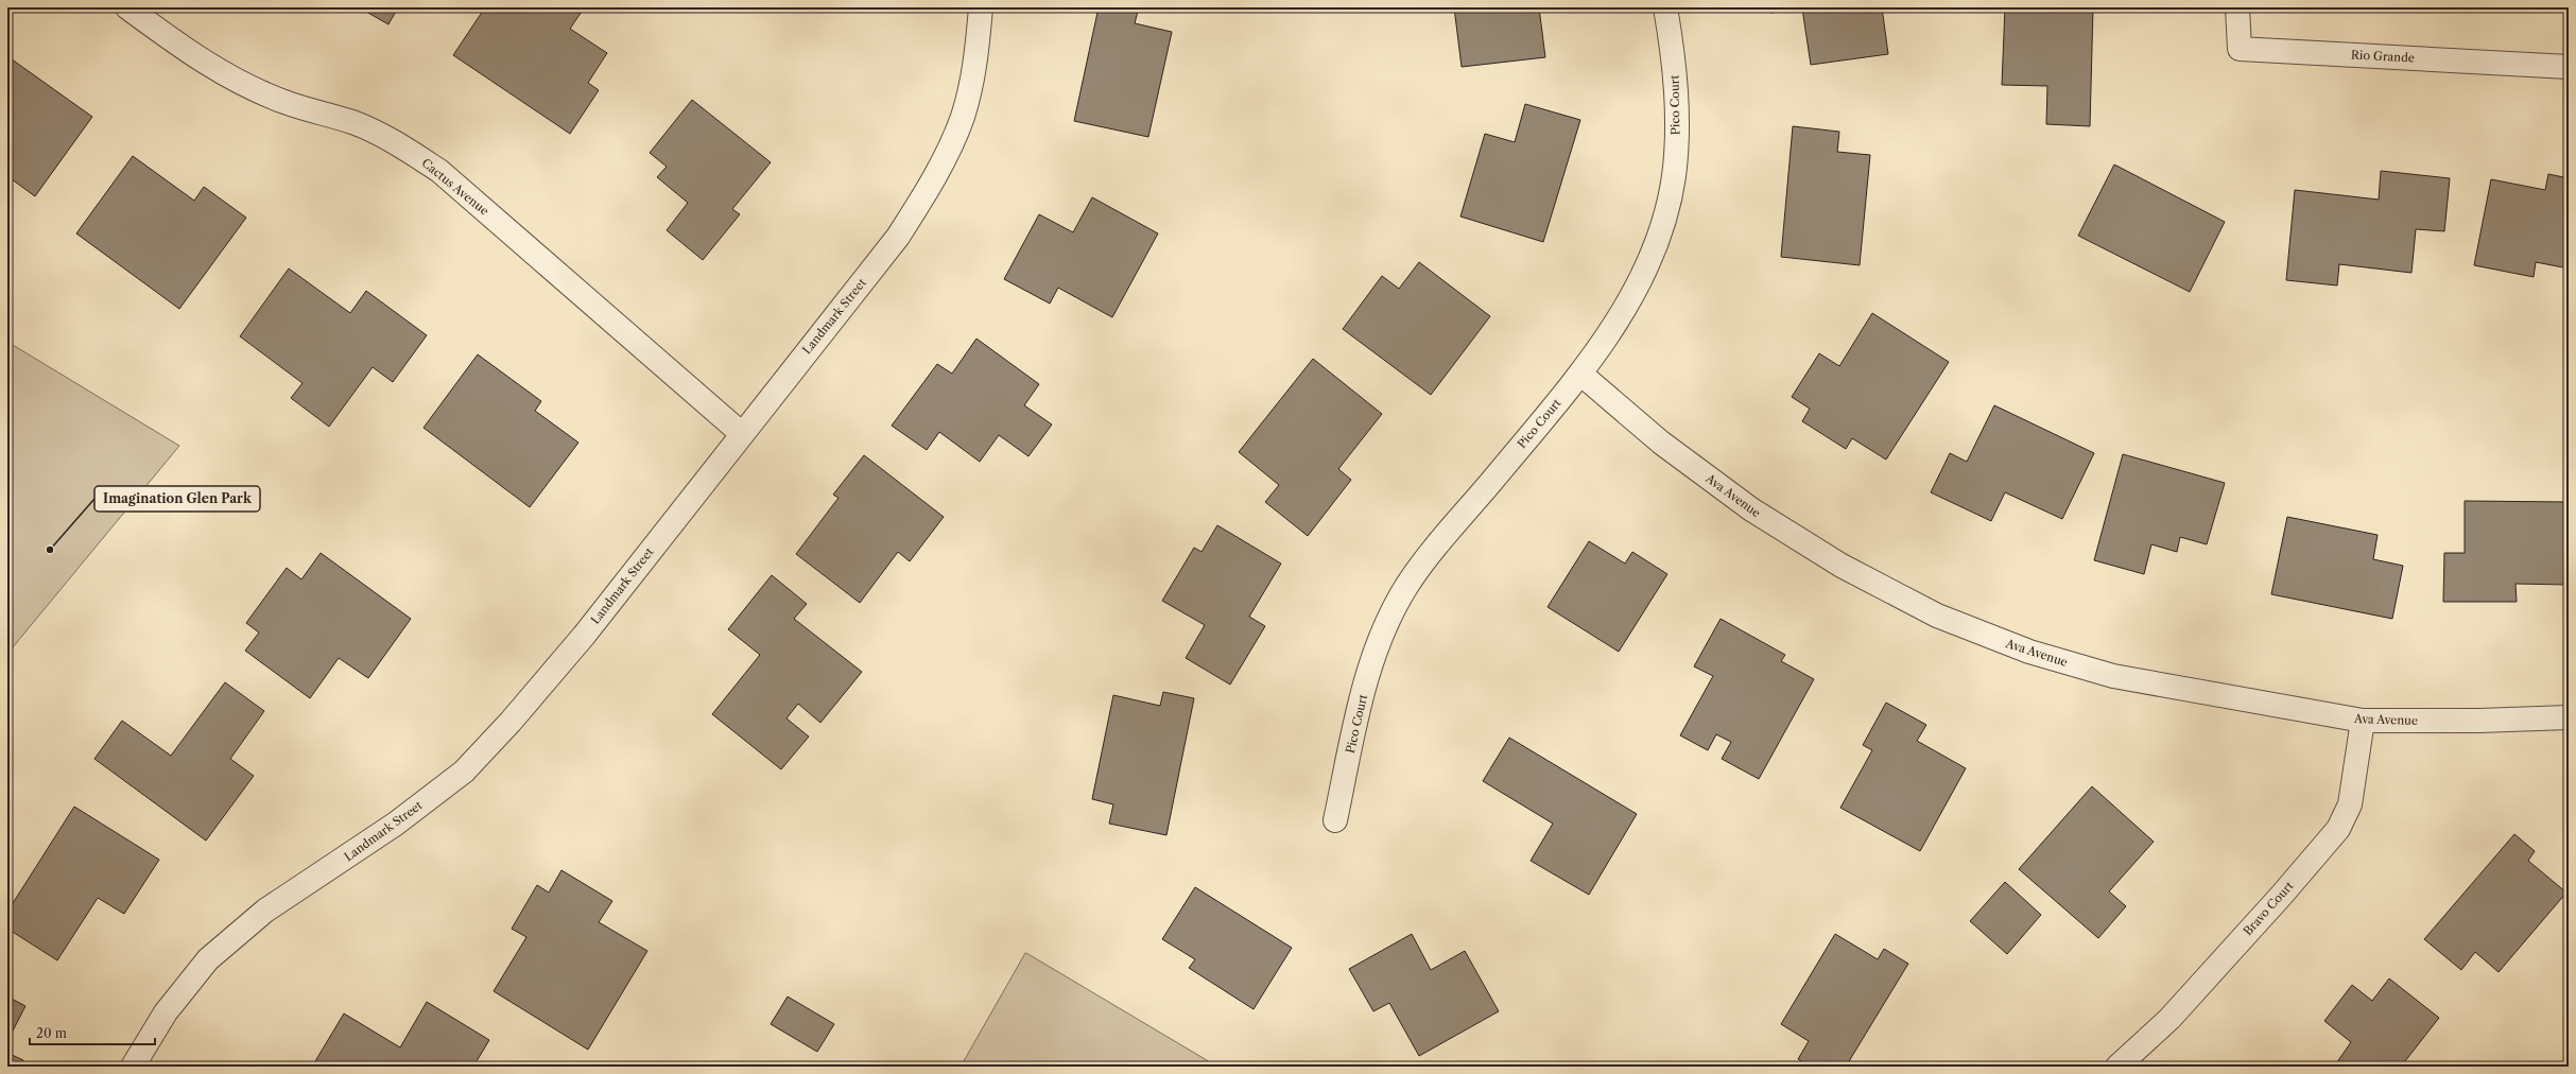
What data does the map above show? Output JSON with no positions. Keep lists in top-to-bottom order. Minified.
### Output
{"streets":{"street":["Rio Grande","Pico Court","Cactus Avenue","Landmark Street","Ava Avenue","Bravo Court"]},"crossings":[["Pico Court","Ava Avenue"],["Cactus Avenue","Landmark Street"],["Ava Avenue","Bravo Court"]],"places":["Imagination Glen Park"],"scale_bar":"20 m"}
